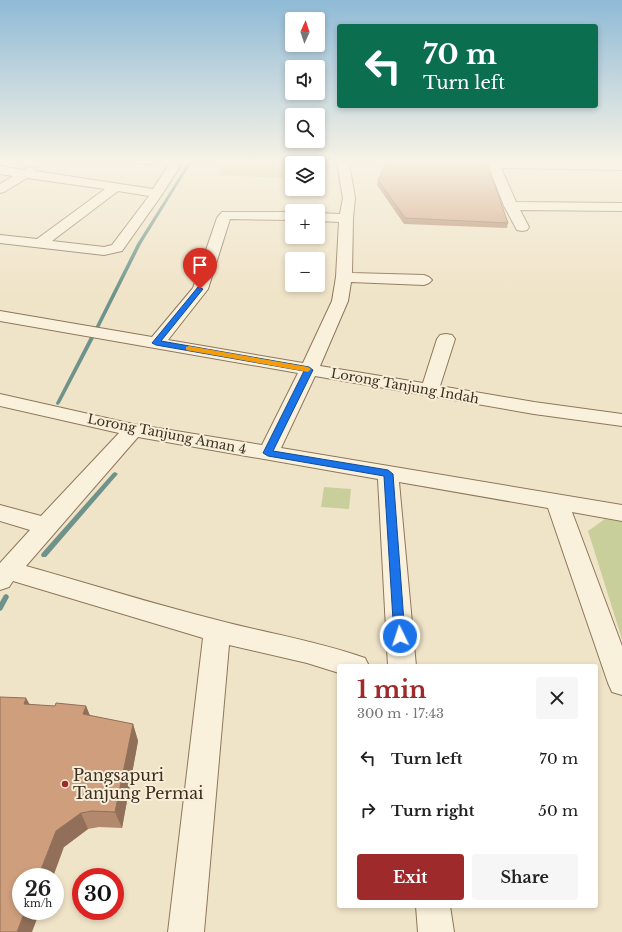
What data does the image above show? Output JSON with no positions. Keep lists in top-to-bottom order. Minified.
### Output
{"streets":{"street":["Lorong Tanjung Indah","Lorong Tanjung Aman 4"]},"places":["Pangsapuri Tanjung Permai"],"north":"top","page":{"map_buttons":["+","−"],"turn":["70 m","Turn left"],"heading":["1 min","300 m · 17:43"],"list":[{"name":"Turn left","value":"70 m"},{"name":"Turn right","value":"50 m"}],"buttons":["Exit","Share"],"speed":"26 km/h","limit":"30"}}
